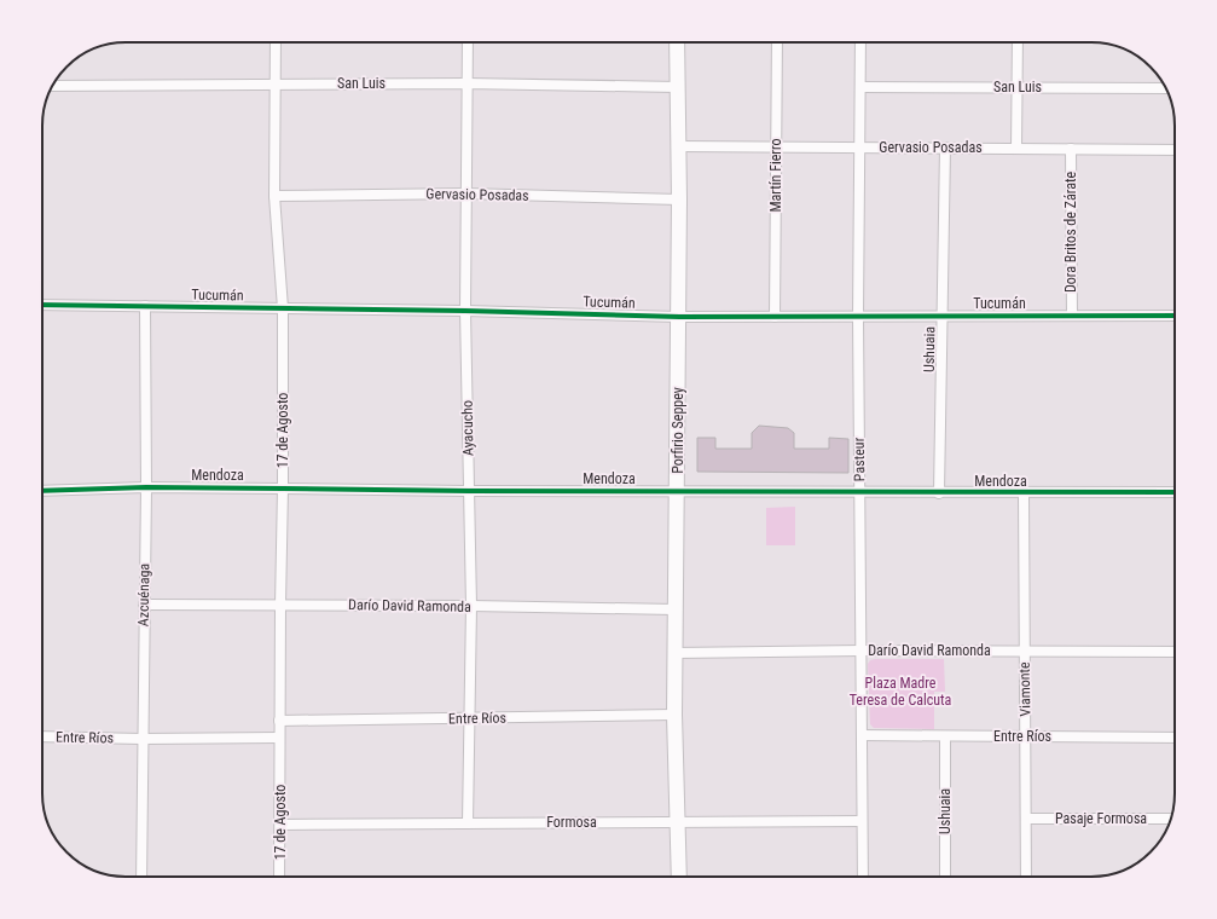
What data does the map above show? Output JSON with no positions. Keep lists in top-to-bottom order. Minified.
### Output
{"streets":{"main road":["Porfirio Seppey"],"street":["San Luis","Gervasio Posadas","Martín Fierro","Dora Britos de Zárate","Tucumán","Ushuaia","Ayacucho","17 de Agosto","Pasteur","Mendoza","Azcuénaga","Darío David Ramonda","Viamonte","Entre Ríos","Pasaje Formosa","Formosa"]},"crossings":[["San Luis","Ayacucho"],["San Luis","17 de Agosto"],["San Luis","Porfirio Seppey"],["San Luis","Pasteur"],["Gervasio Posadas","Martín Fierro"],["Gervasio Posadas","Dora Britos de Zárate"],["Gervasio Posadas","Ushuaia"],["Gervasio Posadas","Ayacucho"],["Gervasio Posadas","17 de Agosto"],["Gervasio Posadas","Porfirio Seppey"],["Gervasio Posadas","Pasteur"],["Martín Fierro","Tucumán"],["Dora Britos de Zárate","Tucumán"],["Tucumán","Ushuaia"],["Tucumán","Ayacucho"],["Tucumán","17 de Agosto"],["Tucumán","Porfirio Seppey"],["Tucumán","Pasteur"],["Tucumán","Azcuénaga"],["Ushuaia","Mendoza"],["Ushuaia","Entre Ríos"],["Ayacucho","Mendoza"],["Ayacucho","Darío David Ramonda"],["Ayacucho","Entre Ríos"],["Ayacucho","Formosa"],["17 de Agosto","Mendoza"],["17 de Agosto","Darío David Ramonda"],["17 de Agosto","Entre Ríos"],["17 de Agosto","Formosa"],["Porfirio Seppey","Mendoza"],["Porfirio Seppey","Darío David Ramonda"],["Porfirio Seppey","Entre Ríos"],["Porfirio Seppey","Formosa"],["Pasteur","Mendoza"],["Pasteur","Darío David Ramonda"],["Pasteur","Entre Ríos"],["Pasteur","Formosa"],["Mendoza","Azcuénaga"],["Mendoza","Viamonte"],["Azcuénaga","Darío David Ramonda"],["Azcuénaga","Entre Ríos"],["Darío David Ramonda","Viamonte"],["Viamonte","Entre Ríos"],["Viamonte","Pasaje Formosa"]],"parks":["Plaza Madre Teresa de Calcuta"]}
